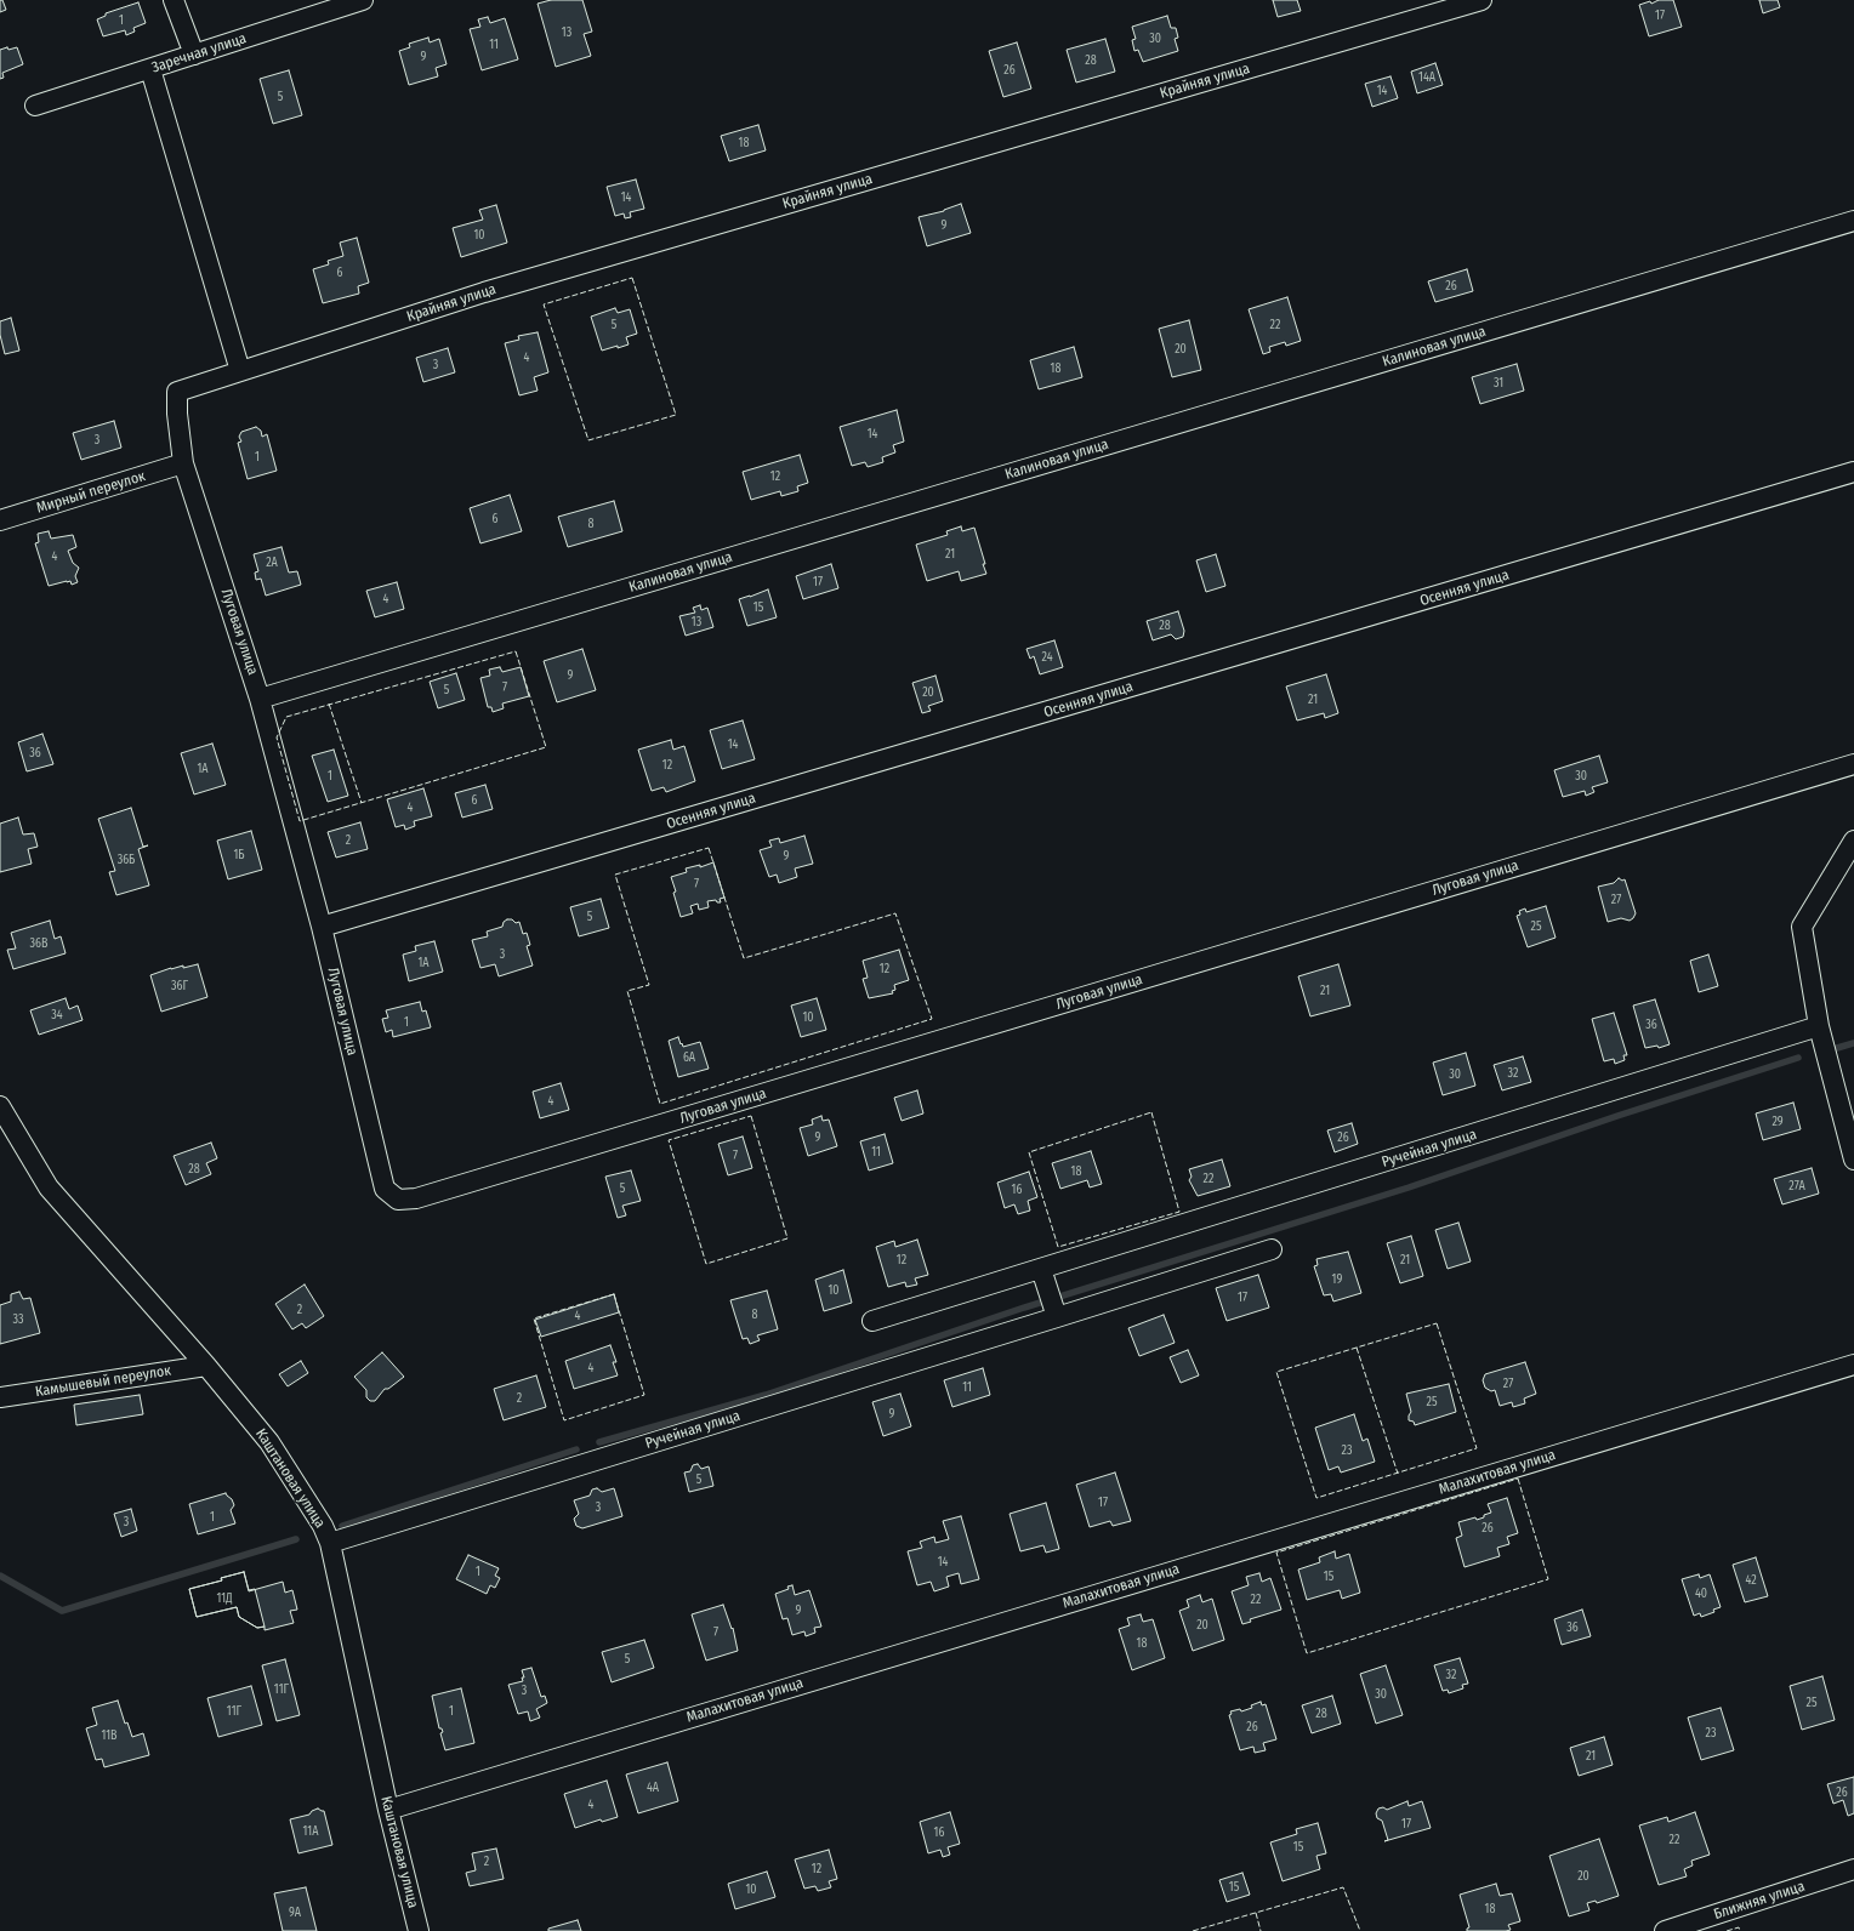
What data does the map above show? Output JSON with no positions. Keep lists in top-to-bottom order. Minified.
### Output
{"streets":{"street":["Заречная улица","Крайняя улица","Калиновая улица","Мирный переулок","Осенняя улица","Луговая улица","Ручейная улица","Камышевый переулок","Малахитовая улица","Каштановая улица","Ближняя улица"]},"crossings":[["Крайняя улица","Луговая улица"],["Калиновая улица","Луговая улица"],["Мирный переулок","Луговая улица"],["Осенняя улица","Луговая улица"],["Ручейная улица","Каштановая улица"],["Камышевый переулок","Каштановая улица"],["Малахитовая улица","Каштановая улица"]],"house_numbers":["17","1","13","30","11","9","28","26","14А","14","5","18","14","9","10","6","26","5","22","20","4","3","18","31","14","3","1","12","6","8","21","4","2А","17","4","15","13","28","24","9","7","5","20","21","14","36","12","1А","1","30","6","4","2","1Б","9","36Б","7","27","5","25","36В","3","1А","12","36Г","21","34","10","1","36","6А","32","30","4","29","9","26","11","7","28","18","22","27А","5","16","12","21","19","10","17","2","8","4","33","4","27","11","2","25","9","23","5","17","3","1","3","26","14","1","15","42","40","11Д","22","9","20","36","7","18","5","32","11Г","3","30","25","11Г","1","28","26","23","11В","21","4А","26","4","17","11А","16","22","15","2","12","20","15","10","18","9А"]}
